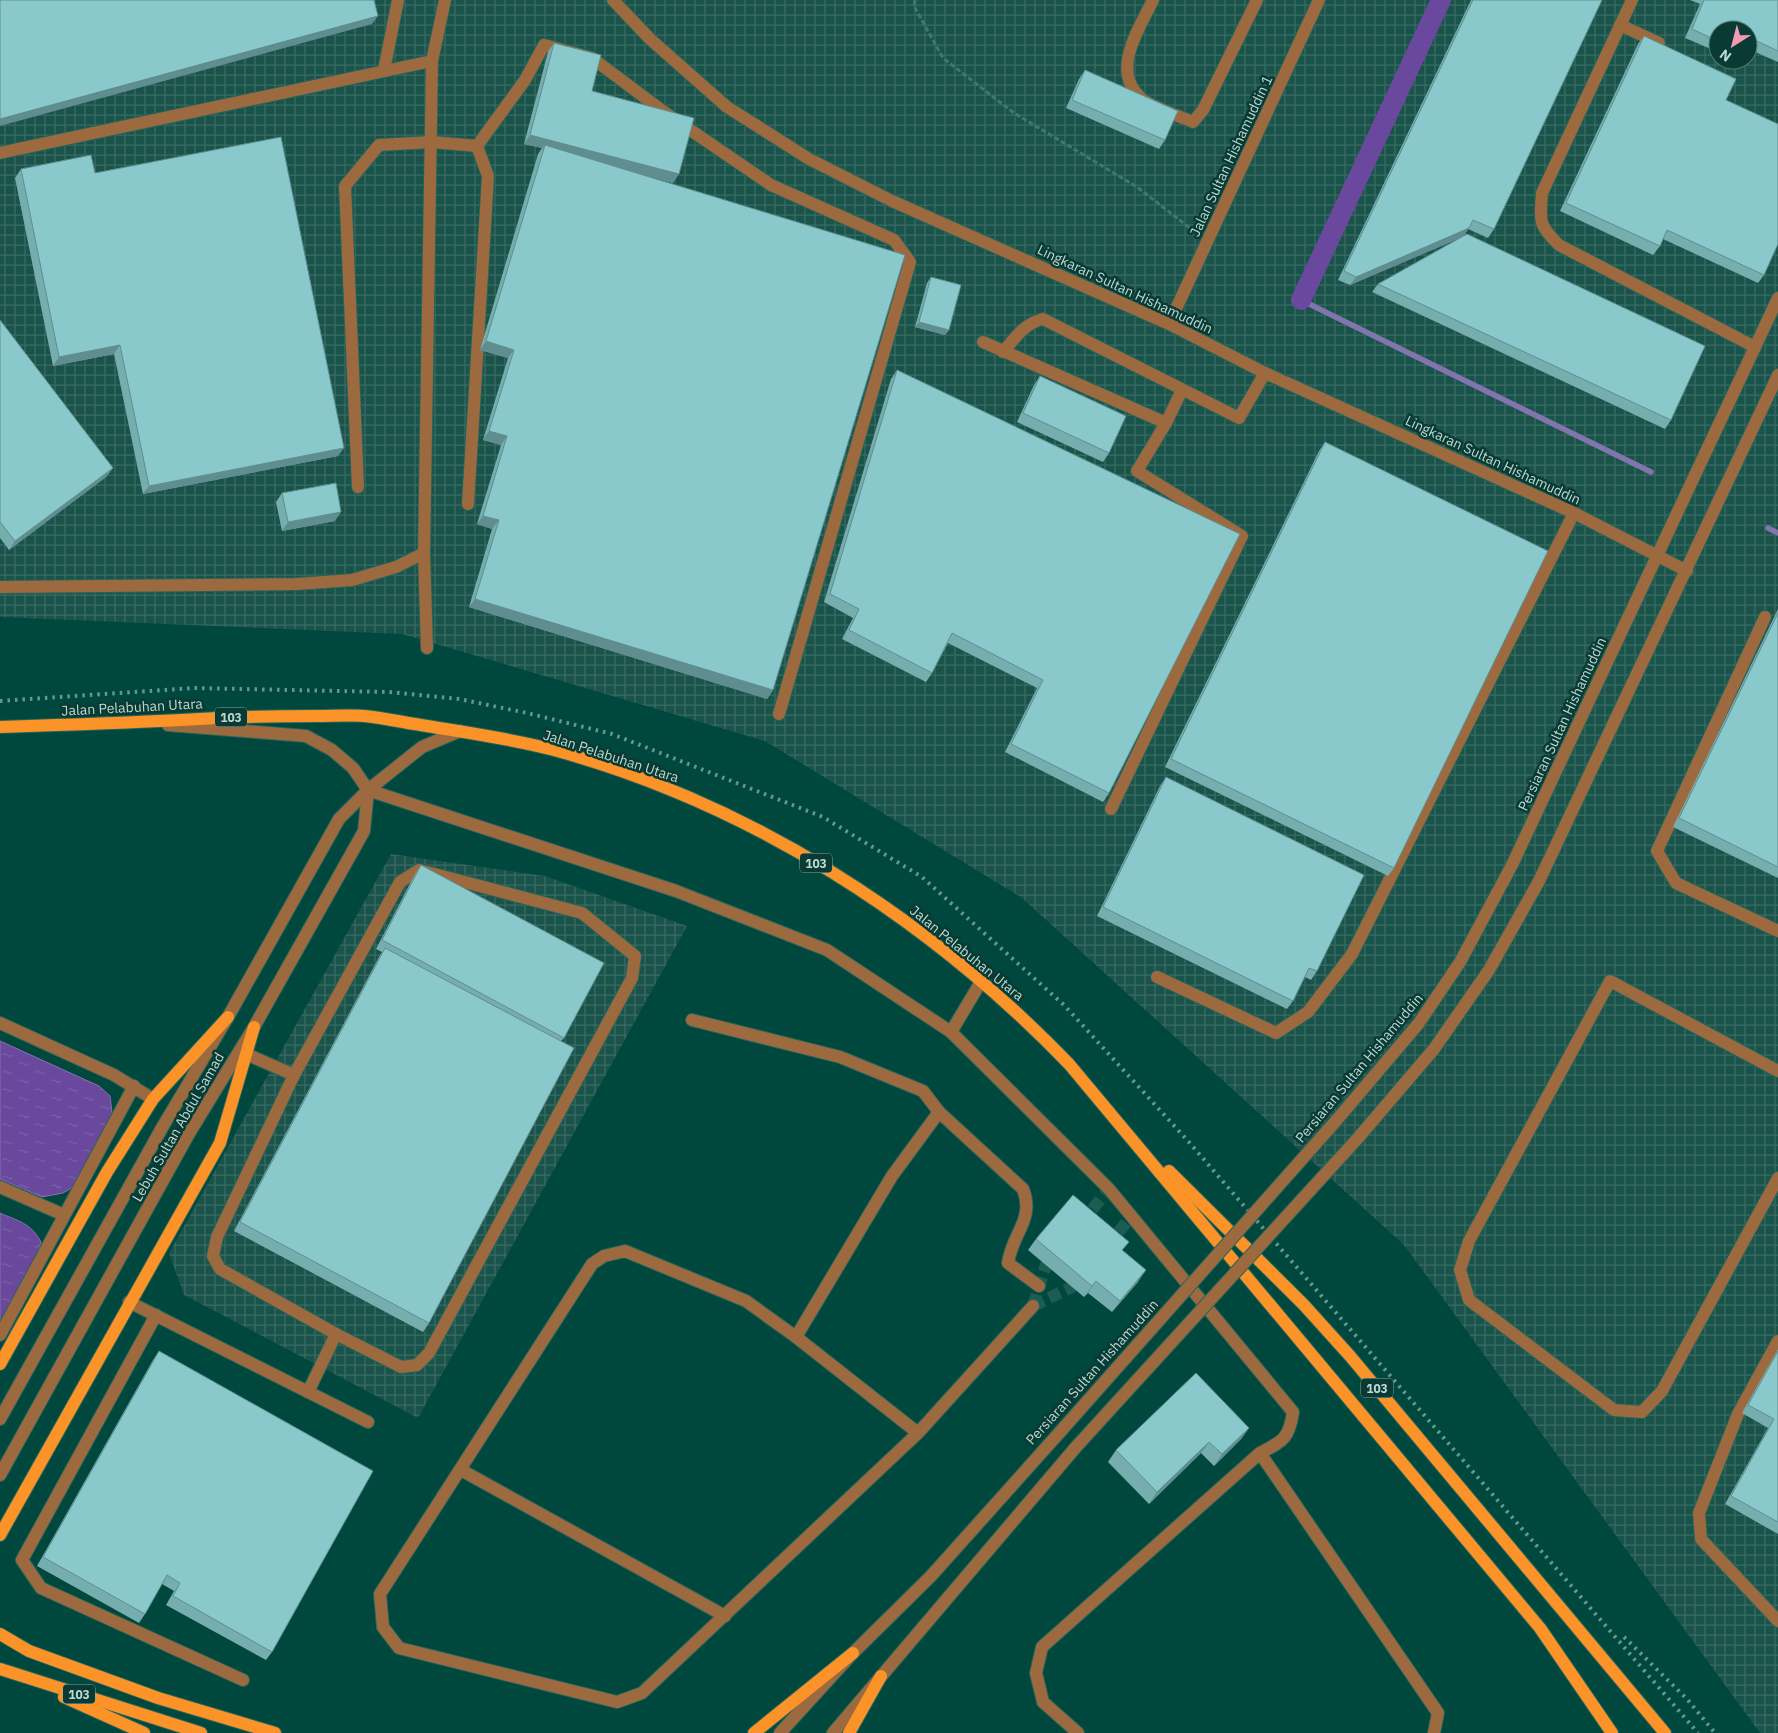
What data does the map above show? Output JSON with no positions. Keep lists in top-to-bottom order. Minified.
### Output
{"streets":{"main road":["Jalan Pelabuhan Utara","103"],"street":["Jalan Sultan Hishamuddin 1","Lingkaran Sultan Hishamuddin","Persiaran Sultan Hishamuddin","Lebuh Sultan Abdul Samad"]},"crossings":[["Jalan Sultan Hishamuddin 1","Lingkaran Sultan Hishamuddin"],["Lingkaran Sultan Hishamuddin","Persiaran Sultan Hishamuddin"],["Jalan Pelabuhan Utara","103"],["Jalan Pelabuhan Utara","Lebuh Sultan Abdul Samad"]],"north":"bottom left"}
